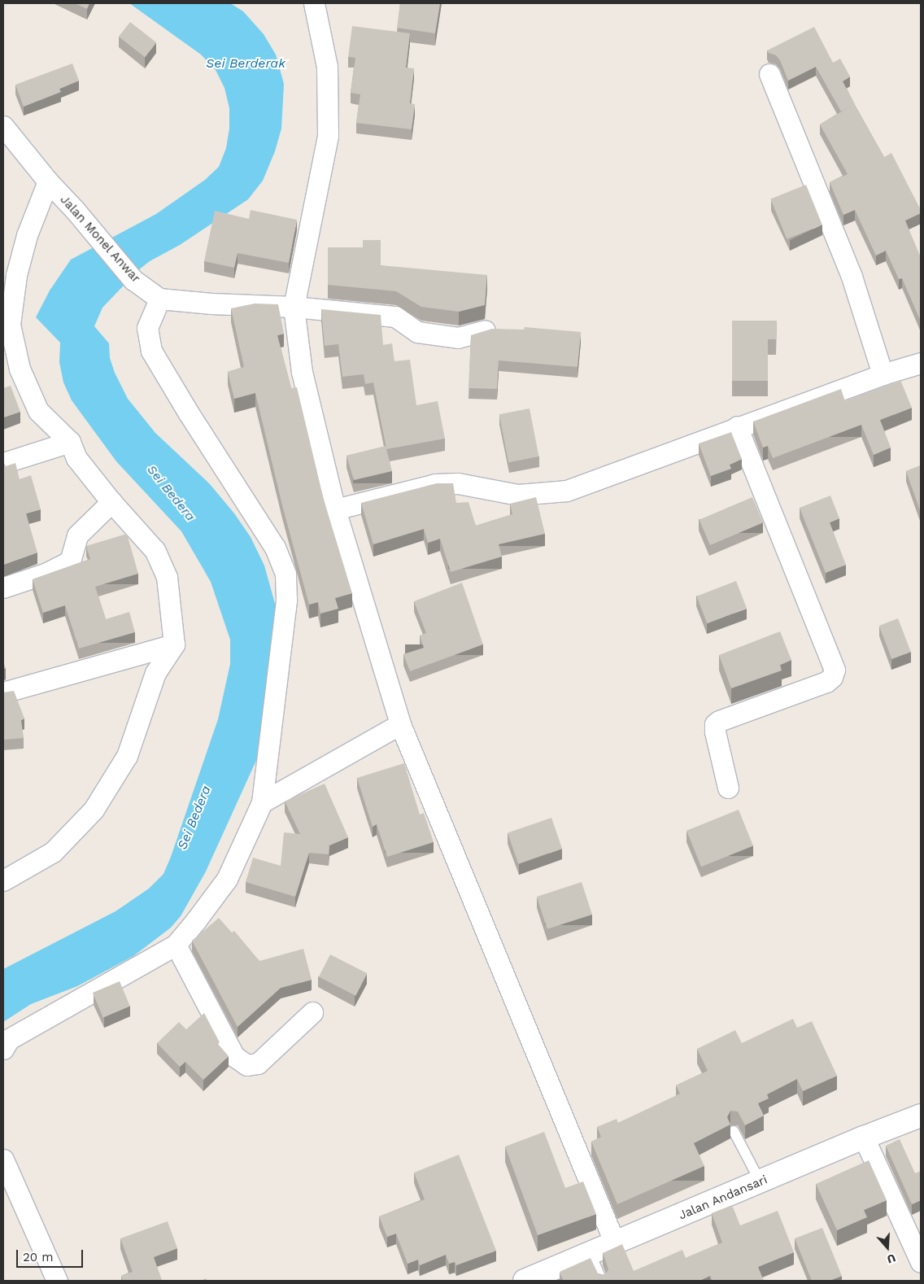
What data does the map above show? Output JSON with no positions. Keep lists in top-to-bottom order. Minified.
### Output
{"streets":{"street":["Jalan Monel Anwar","Jalan Andansari"]},"water":["Sei Berderak","Sei Bedera"],"scale_bar":"20 m","north":"bottom"}
